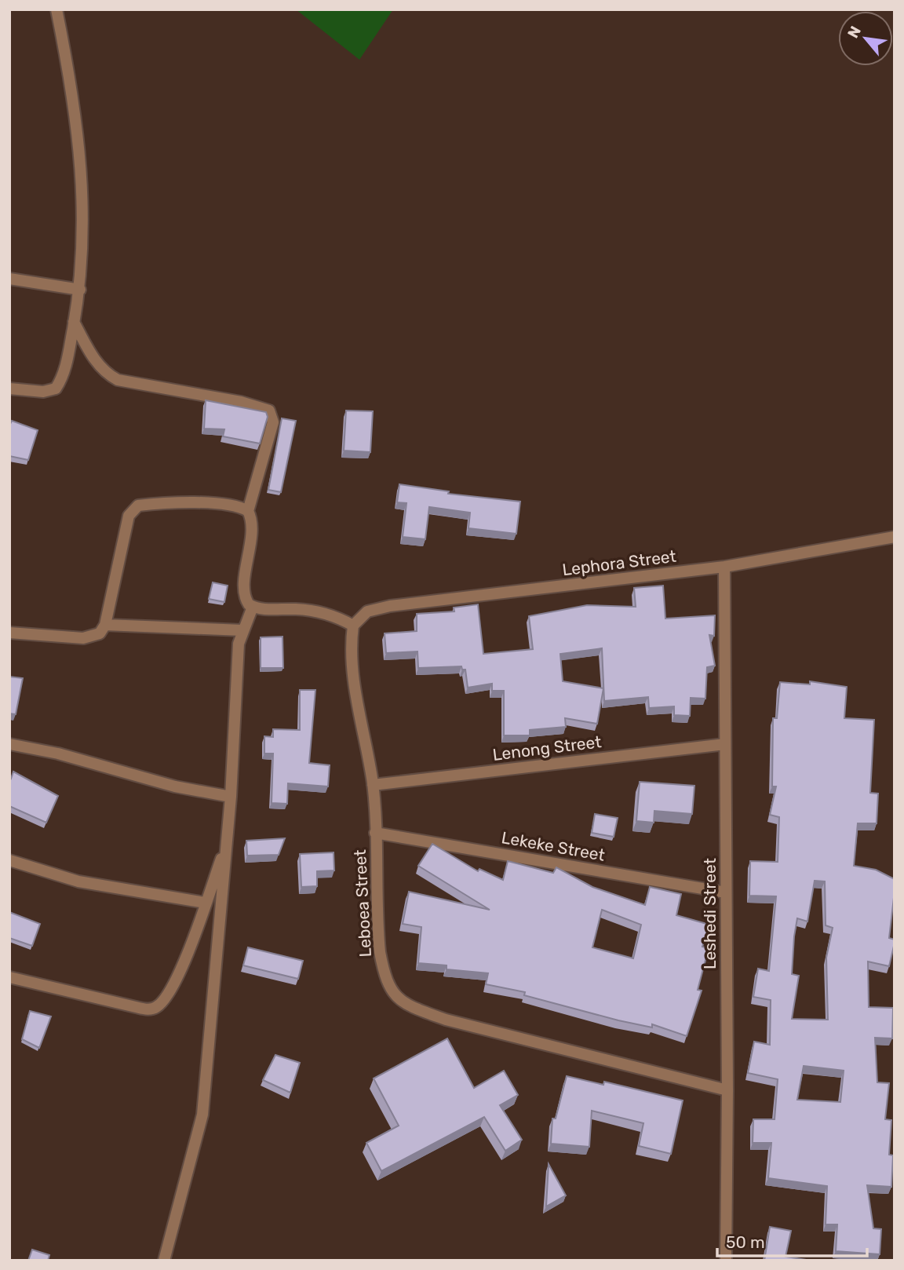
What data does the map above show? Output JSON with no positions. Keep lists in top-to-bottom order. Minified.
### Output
{"streets":{"street":["Lephora Street","Lenong Street","Lekeke Street","Leboea Street","Leshedi Street"]},"crossings":[["Lephora Street","Leboea Street"],["Lephora Street","Leshedi Street"],["Lenong Street","Leboea Street"],["Lenong Street","Leshedi Street"],["Lekeke Street","Leboea Street"],["Lekeke Street","Leshedi Street"],["Leboea Street","Leshedi Street"]],"scale_bar":"50 m","north":"top left"}
